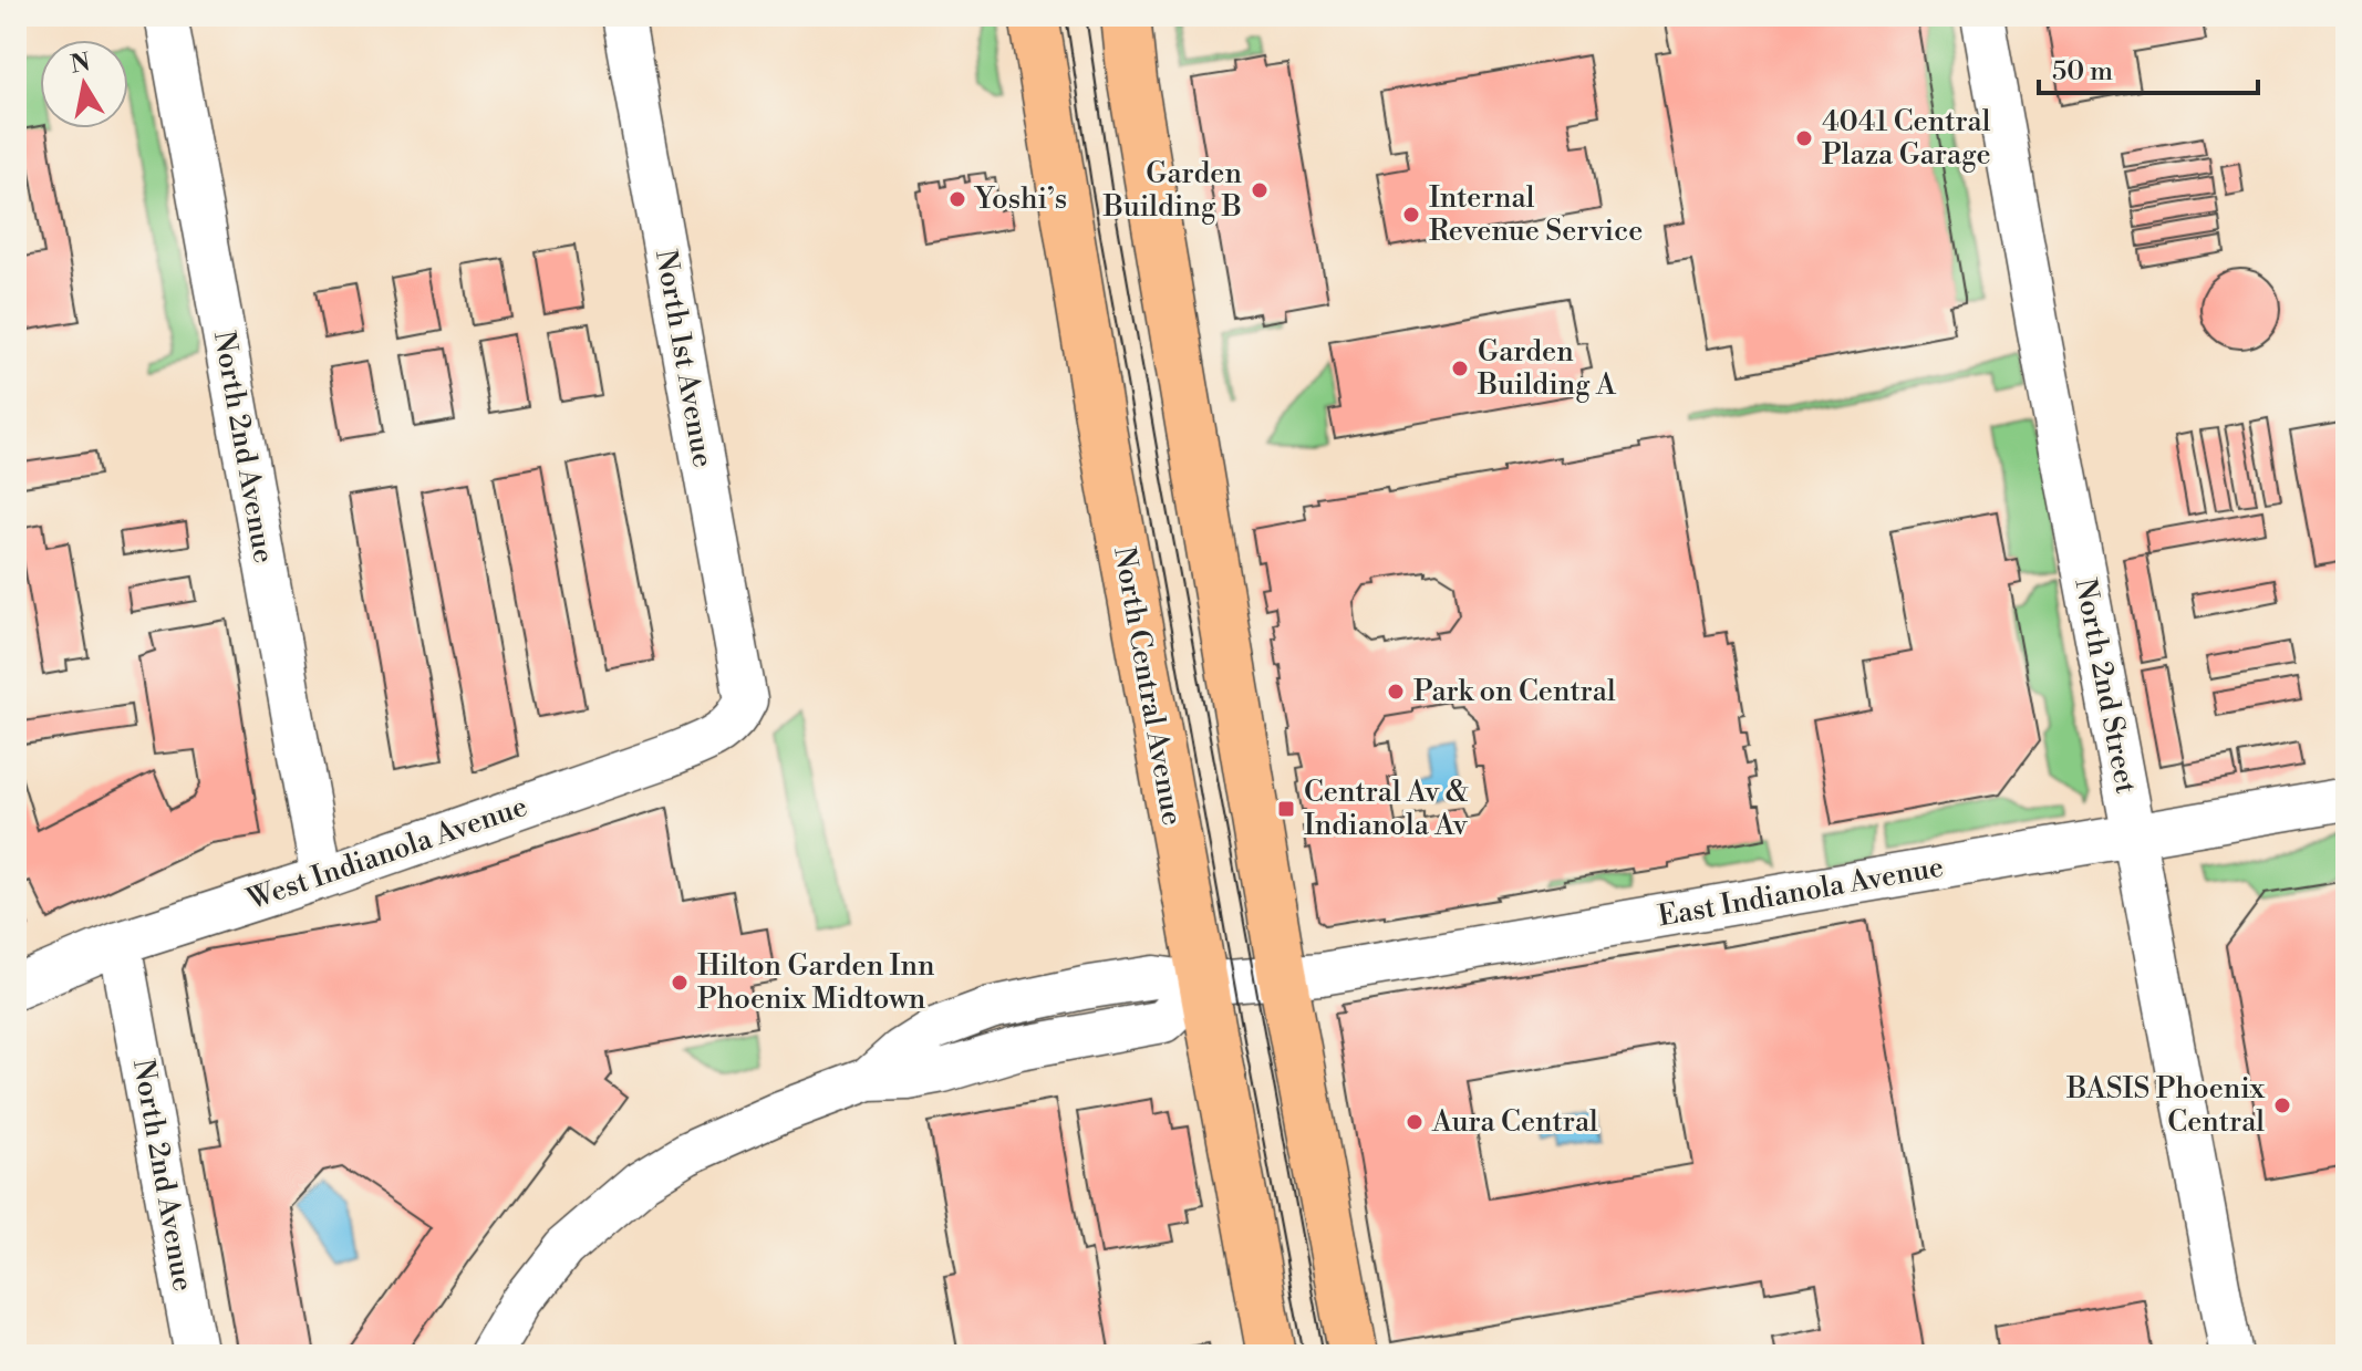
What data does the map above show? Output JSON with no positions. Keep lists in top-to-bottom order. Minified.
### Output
{"streets":{"main road":["North Central Avenue"],"street":["North 1st Avenue","North 2nd Avenue","North 2nd Street","West Indianola Avenue","East Indianola Avenue"]},"crossings":[["North 1st Avenue","West Indianola Avenue"],["North 2nd Avenue","West Indianola Avenue"],["North Central Avenue","East Indianola Avenue"],["North 2nd Street","East Indianola Avenue"]],"places":{"other":["4041 Central Plaza Garage","Garden Building B","Yoshi’s","Internal Revenue Service","Garden Building A","Park on Central","Hilton Garden Inn Phoenix Midtown","BASIS Phoenix Central","Aura Central"],"transit":["Central Av & Indianola Av"]},"scale_bar":"50 m","north":"top"}
